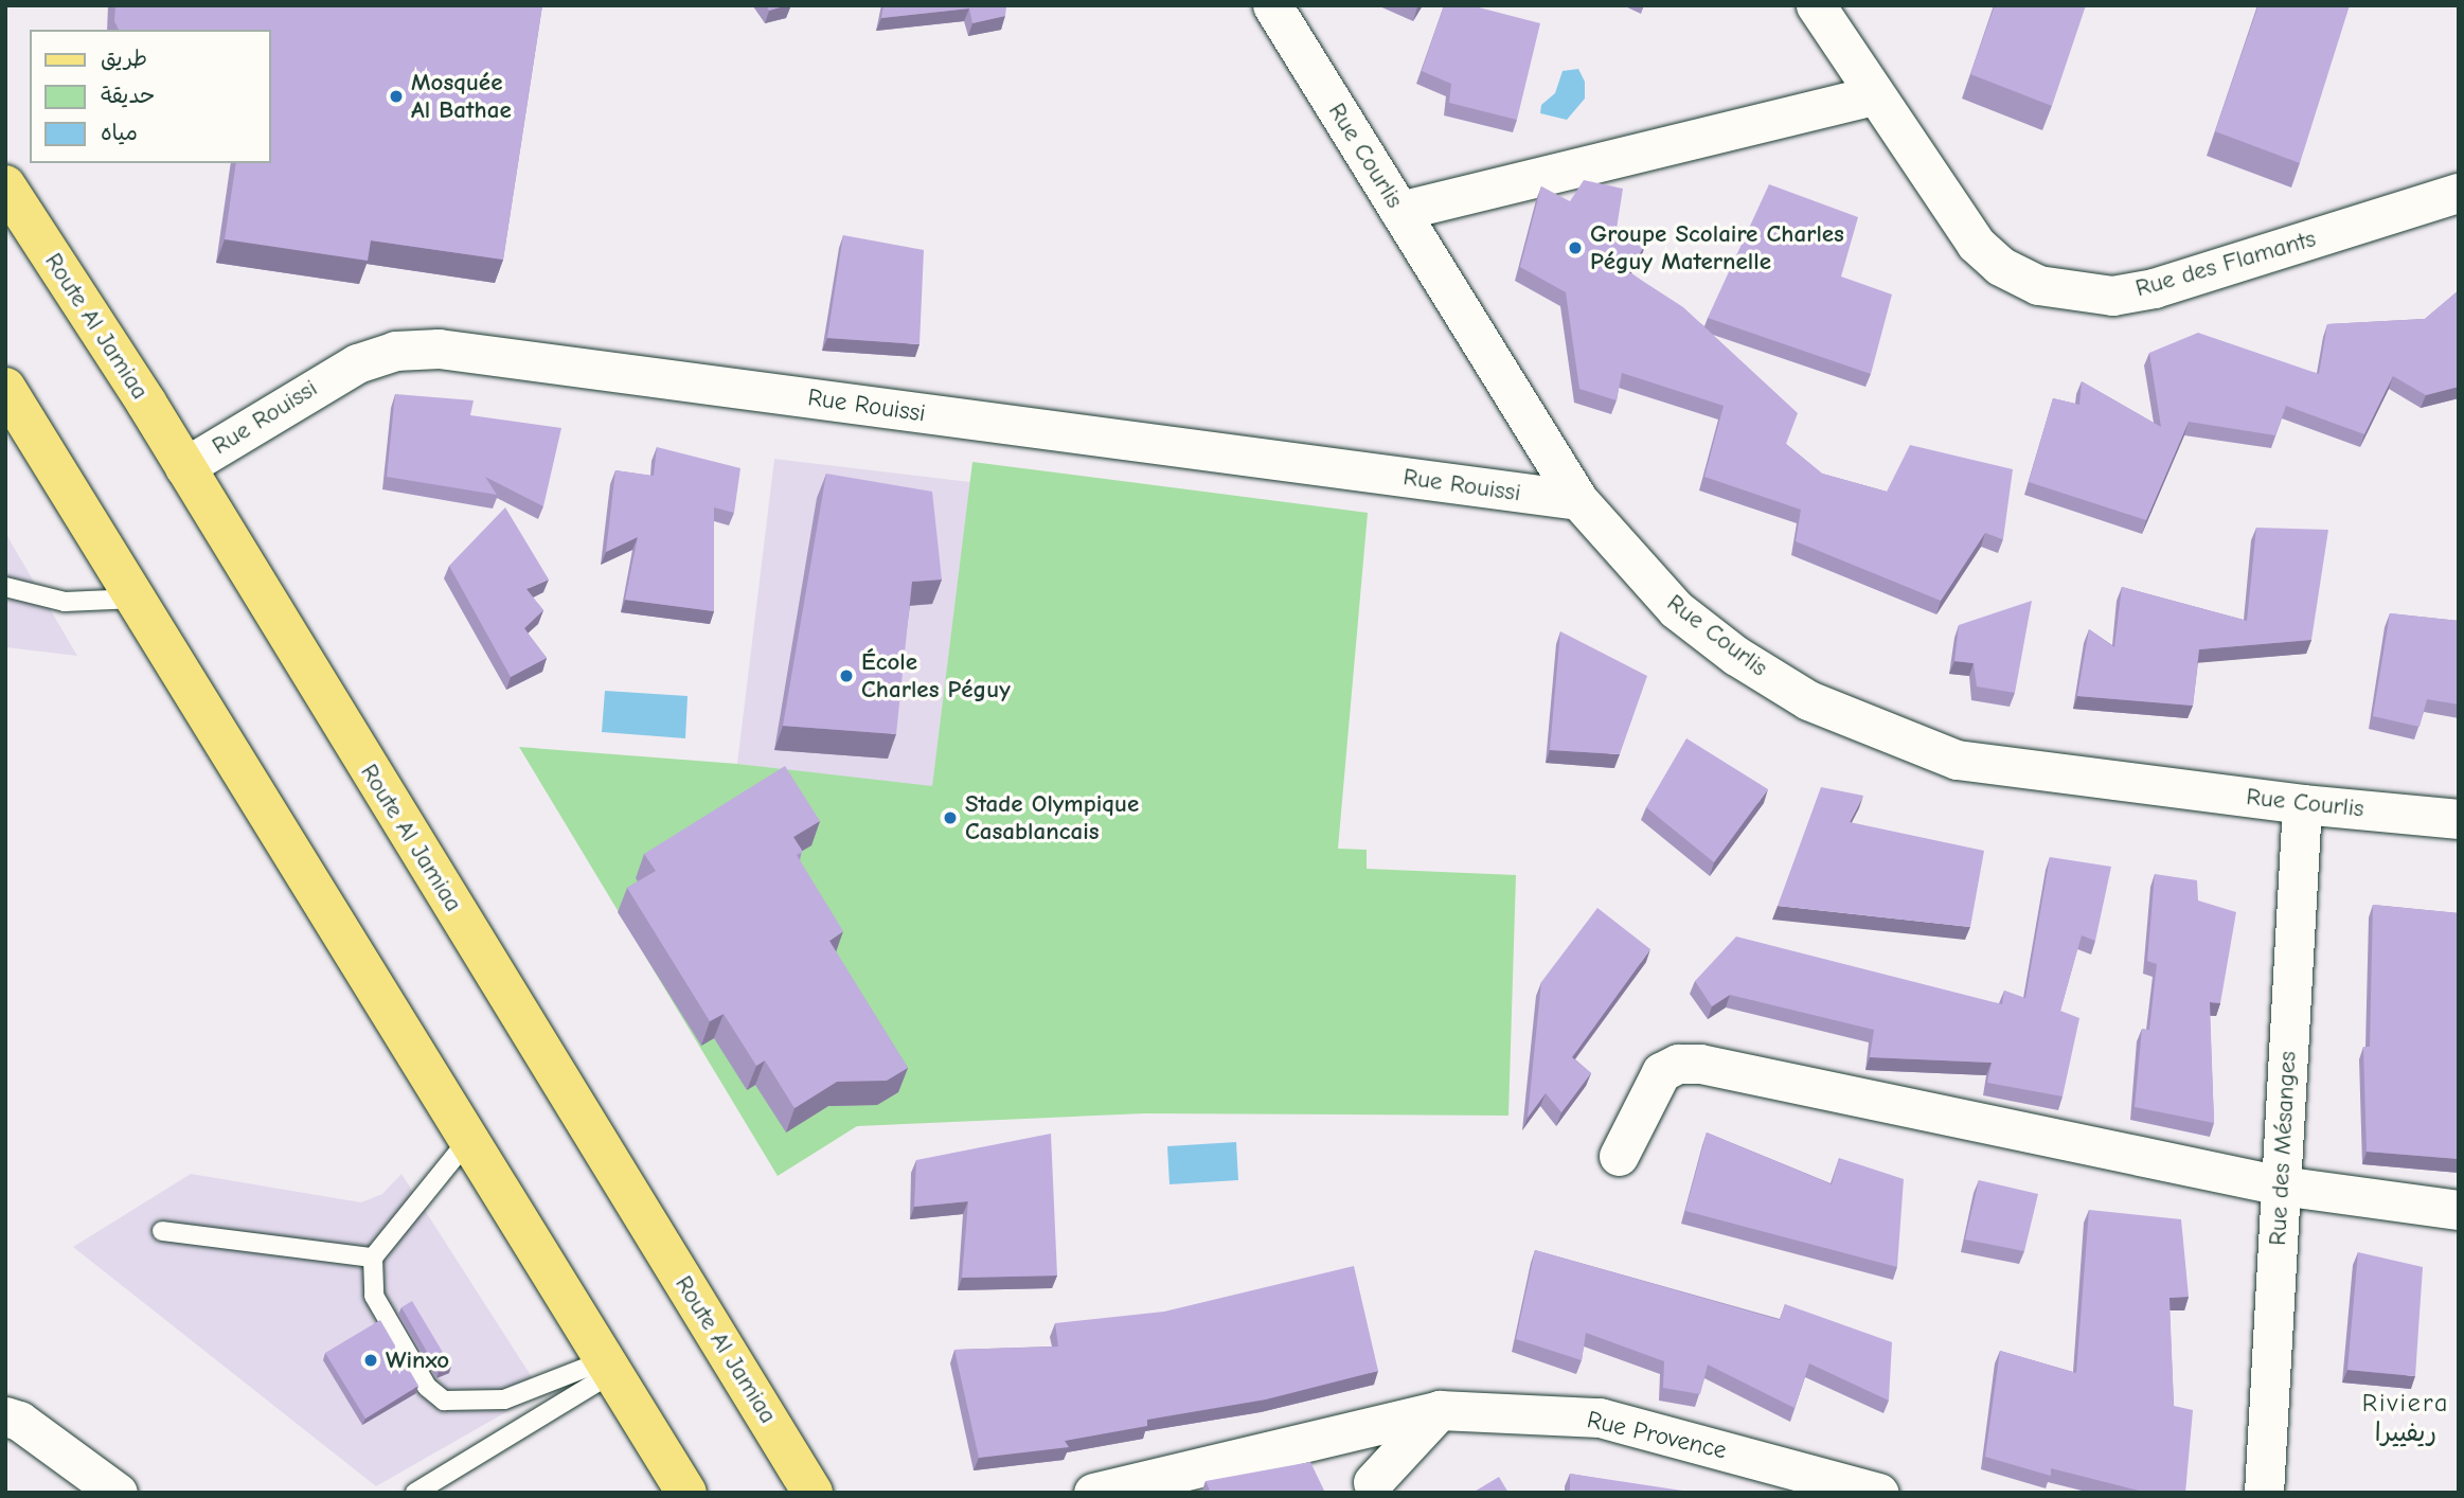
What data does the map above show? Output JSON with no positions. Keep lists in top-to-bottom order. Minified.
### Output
{"streets":{"main road":["Route Al Jamiaa"],"street":["Rue Courlis","Rue des Flamants","Rue Rouissi","Rue des Mésanges","Rue Provence"]},"crossings":[["Rue Courlis","Rue Rouissi"],["Rue Courlis","Rue des Mésanges"],["Route Al Jamiaa","Rue Rouissi"]],"districts":["Riviera ريفييرا"],"places":["Mosquée Al Bathae","Groupe Scolaire Charles Péguy Maternelle","École Charles Péguy","Stade Olympique Casablancais","Winxo"],"legend":["طريق","حديقة","مياه"]}
